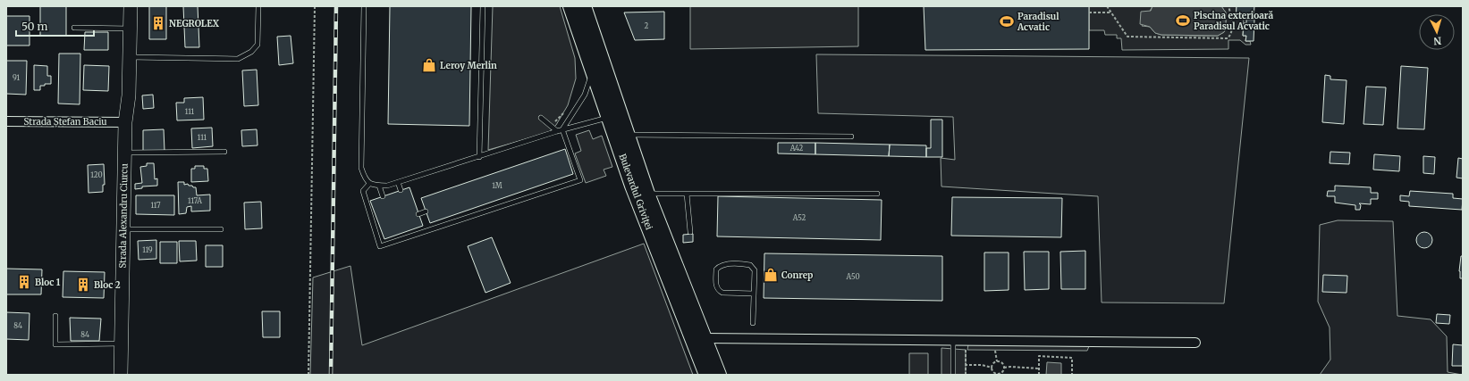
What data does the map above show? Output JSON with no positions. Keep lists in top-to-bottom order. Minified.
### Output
{"streets":{"main road":["Bulevardul Griviței"],"street":["Strada Ștefan Baciu","Strada Alexandru Ciurcu"]},"crossings":[["Strada Ștefan Baciu","Strada Alexandru Ciurcu"]],"places":{"sports":["Piscina exterioară Paradisul Acvatic","Paradisul Acvatic"],"building":["NEGROLEX","Bloc 1","Bloc 2"],"shop":["Leroy Merlin","Conrep"]},"house_numbers":["2","91","111","111","A42","120","1M","117A","117","A52","119","A50","84","84"],"scale_bar":"50 m","north":"bottom"}
